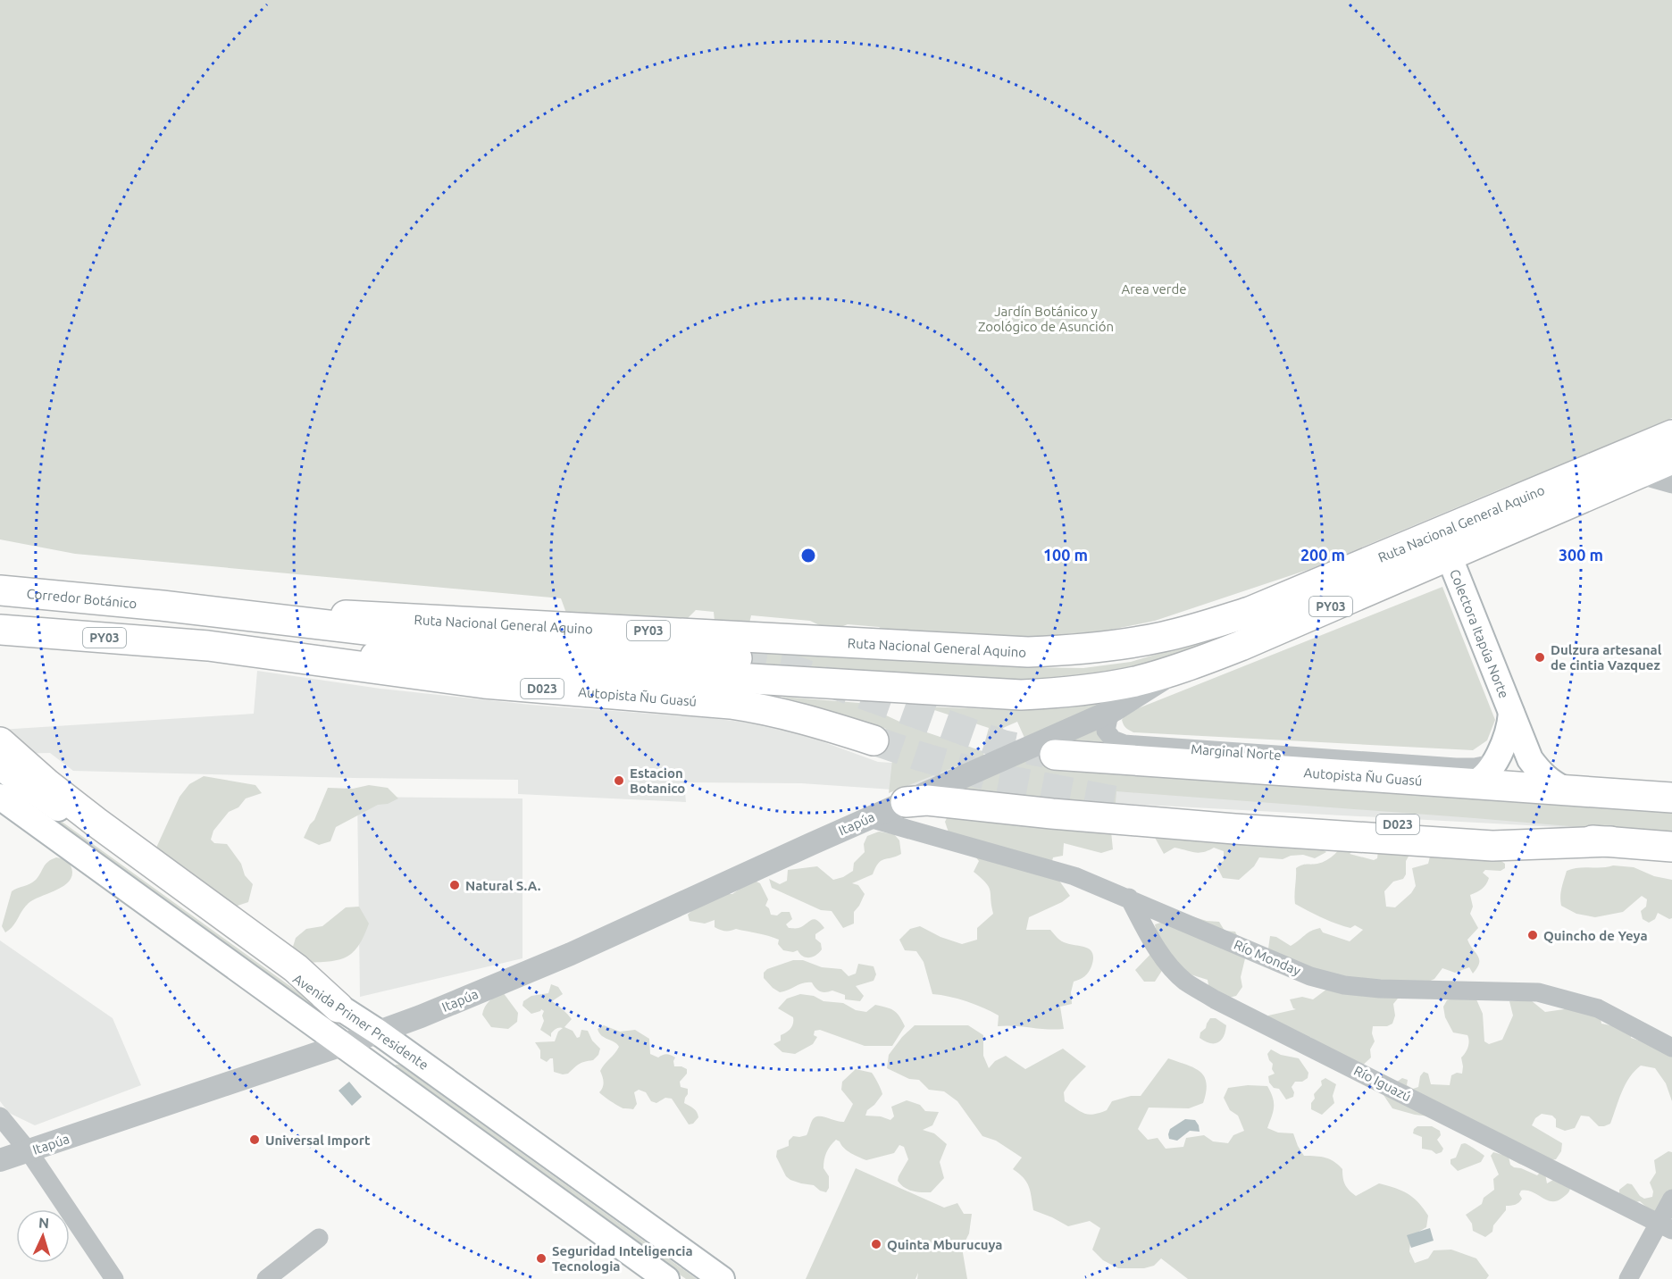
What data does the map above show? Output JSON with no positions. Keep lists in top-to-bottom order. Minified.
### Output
{"streets":{"highway":["Ruta Nacional General Aquino","Corredor Botánico","PY03","D023","Autopista Ñu Guasú"],"main road":["Colectora Itapúa Norte","Avenida Primer Presidente"],"street":["Marginal Norte","Itapúa","Río Monday","Río Iguazú"]},"crossings":[["Ruta Nacional General Aquino","Corredor Botánico"],["Ruta Nacional General Aquino","PY03"],["Ruta Nacional General Aquino","Colectora Itapúa Norte"],["Ruta Nacional General Aquino","Autopista Ñu Guasú"],["Ruta Nacional General Aquino","Itapúa"],["PY03","Autopista Ñu Guasú"],["Colectora Itapúa Norte","Autopista Ñu Guasú"],["Colectora Itapúa Norte","Marginal Norte"],["Marginal Norte","Itapúa"],["Itapúa","Río Monday"],["Itapúa","Avenida Primer Presidente"],["Río Monday","Río Iguazú"]],"parks":["Area verde","Jardín Botánico y Zoológico de Asunción"],"places":["Dulzura artesanal de cintia Vazquez","Estacion Botanico","Natural S.A.","Quincho de Yeya","Universal Import","Quinta Mburucuya","Seguridad Inteligencia Tecnologia"],"north":"top","rings":["100 m","200 m","300 m"]}
